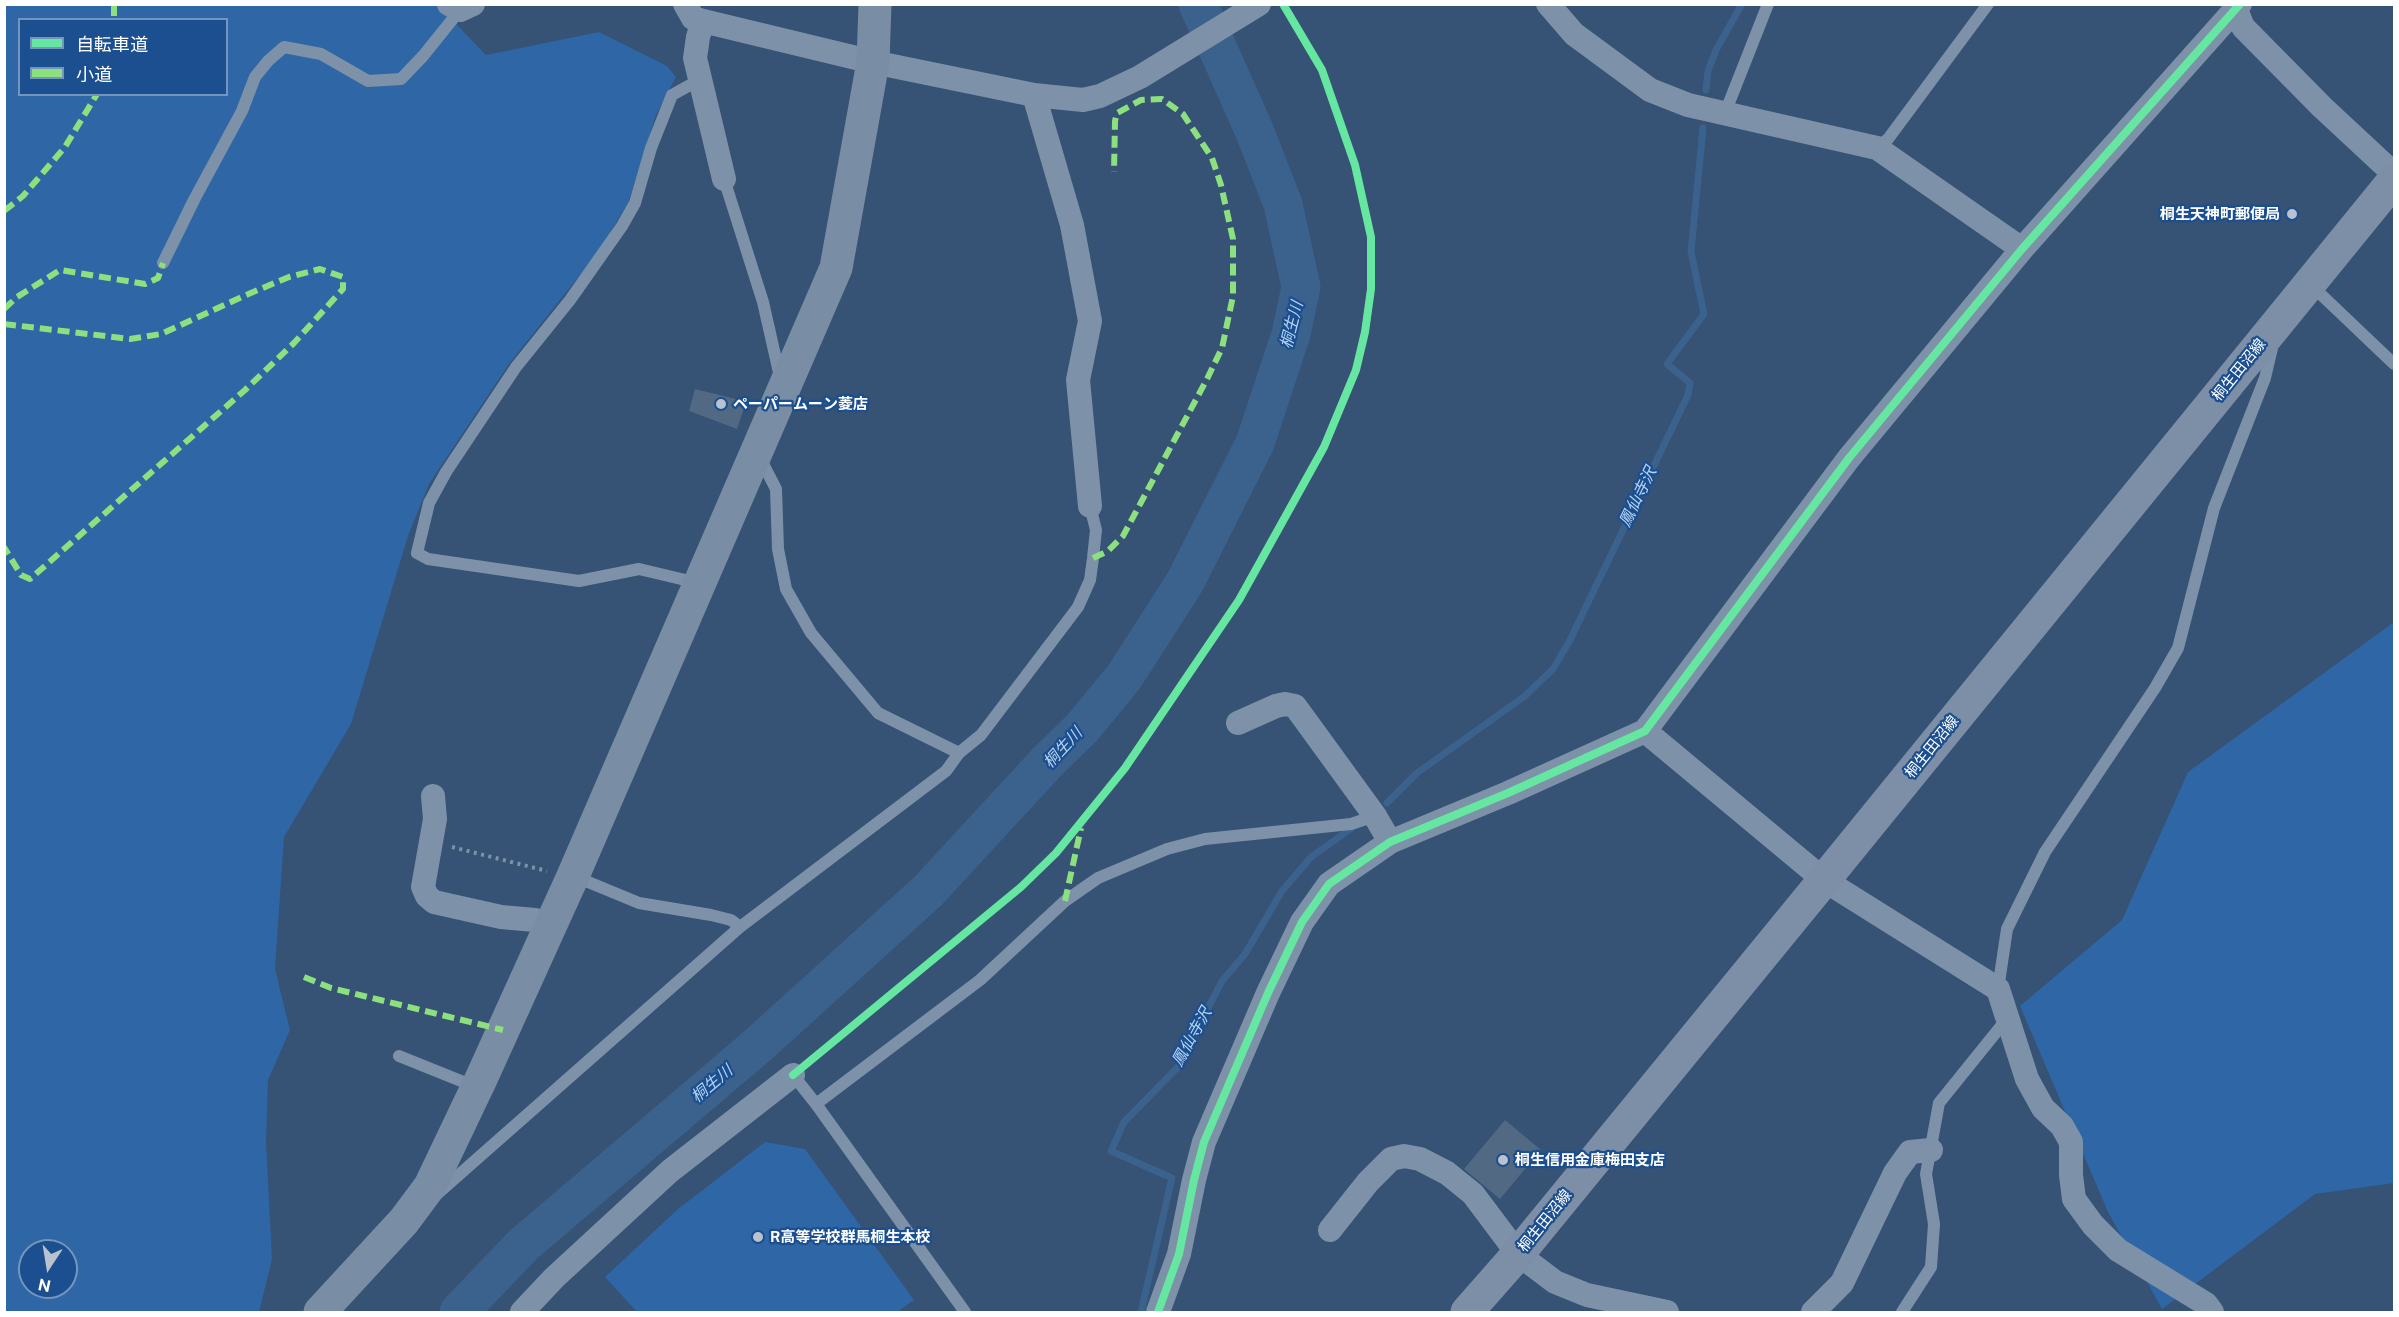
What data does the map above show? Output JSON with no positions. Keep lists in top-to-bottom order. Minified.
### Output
{"streets":{"main road":["桐生田沼線"]},"water":["桐生川","鳳仙寺沢"],"places":["桐生天神町郵便局","ペーパームーン菱店","桐生信用金庫梅田支店","R高等学校群馬桐生本校"],"legend":["自転車道","小道"],"north":"bottom"}
